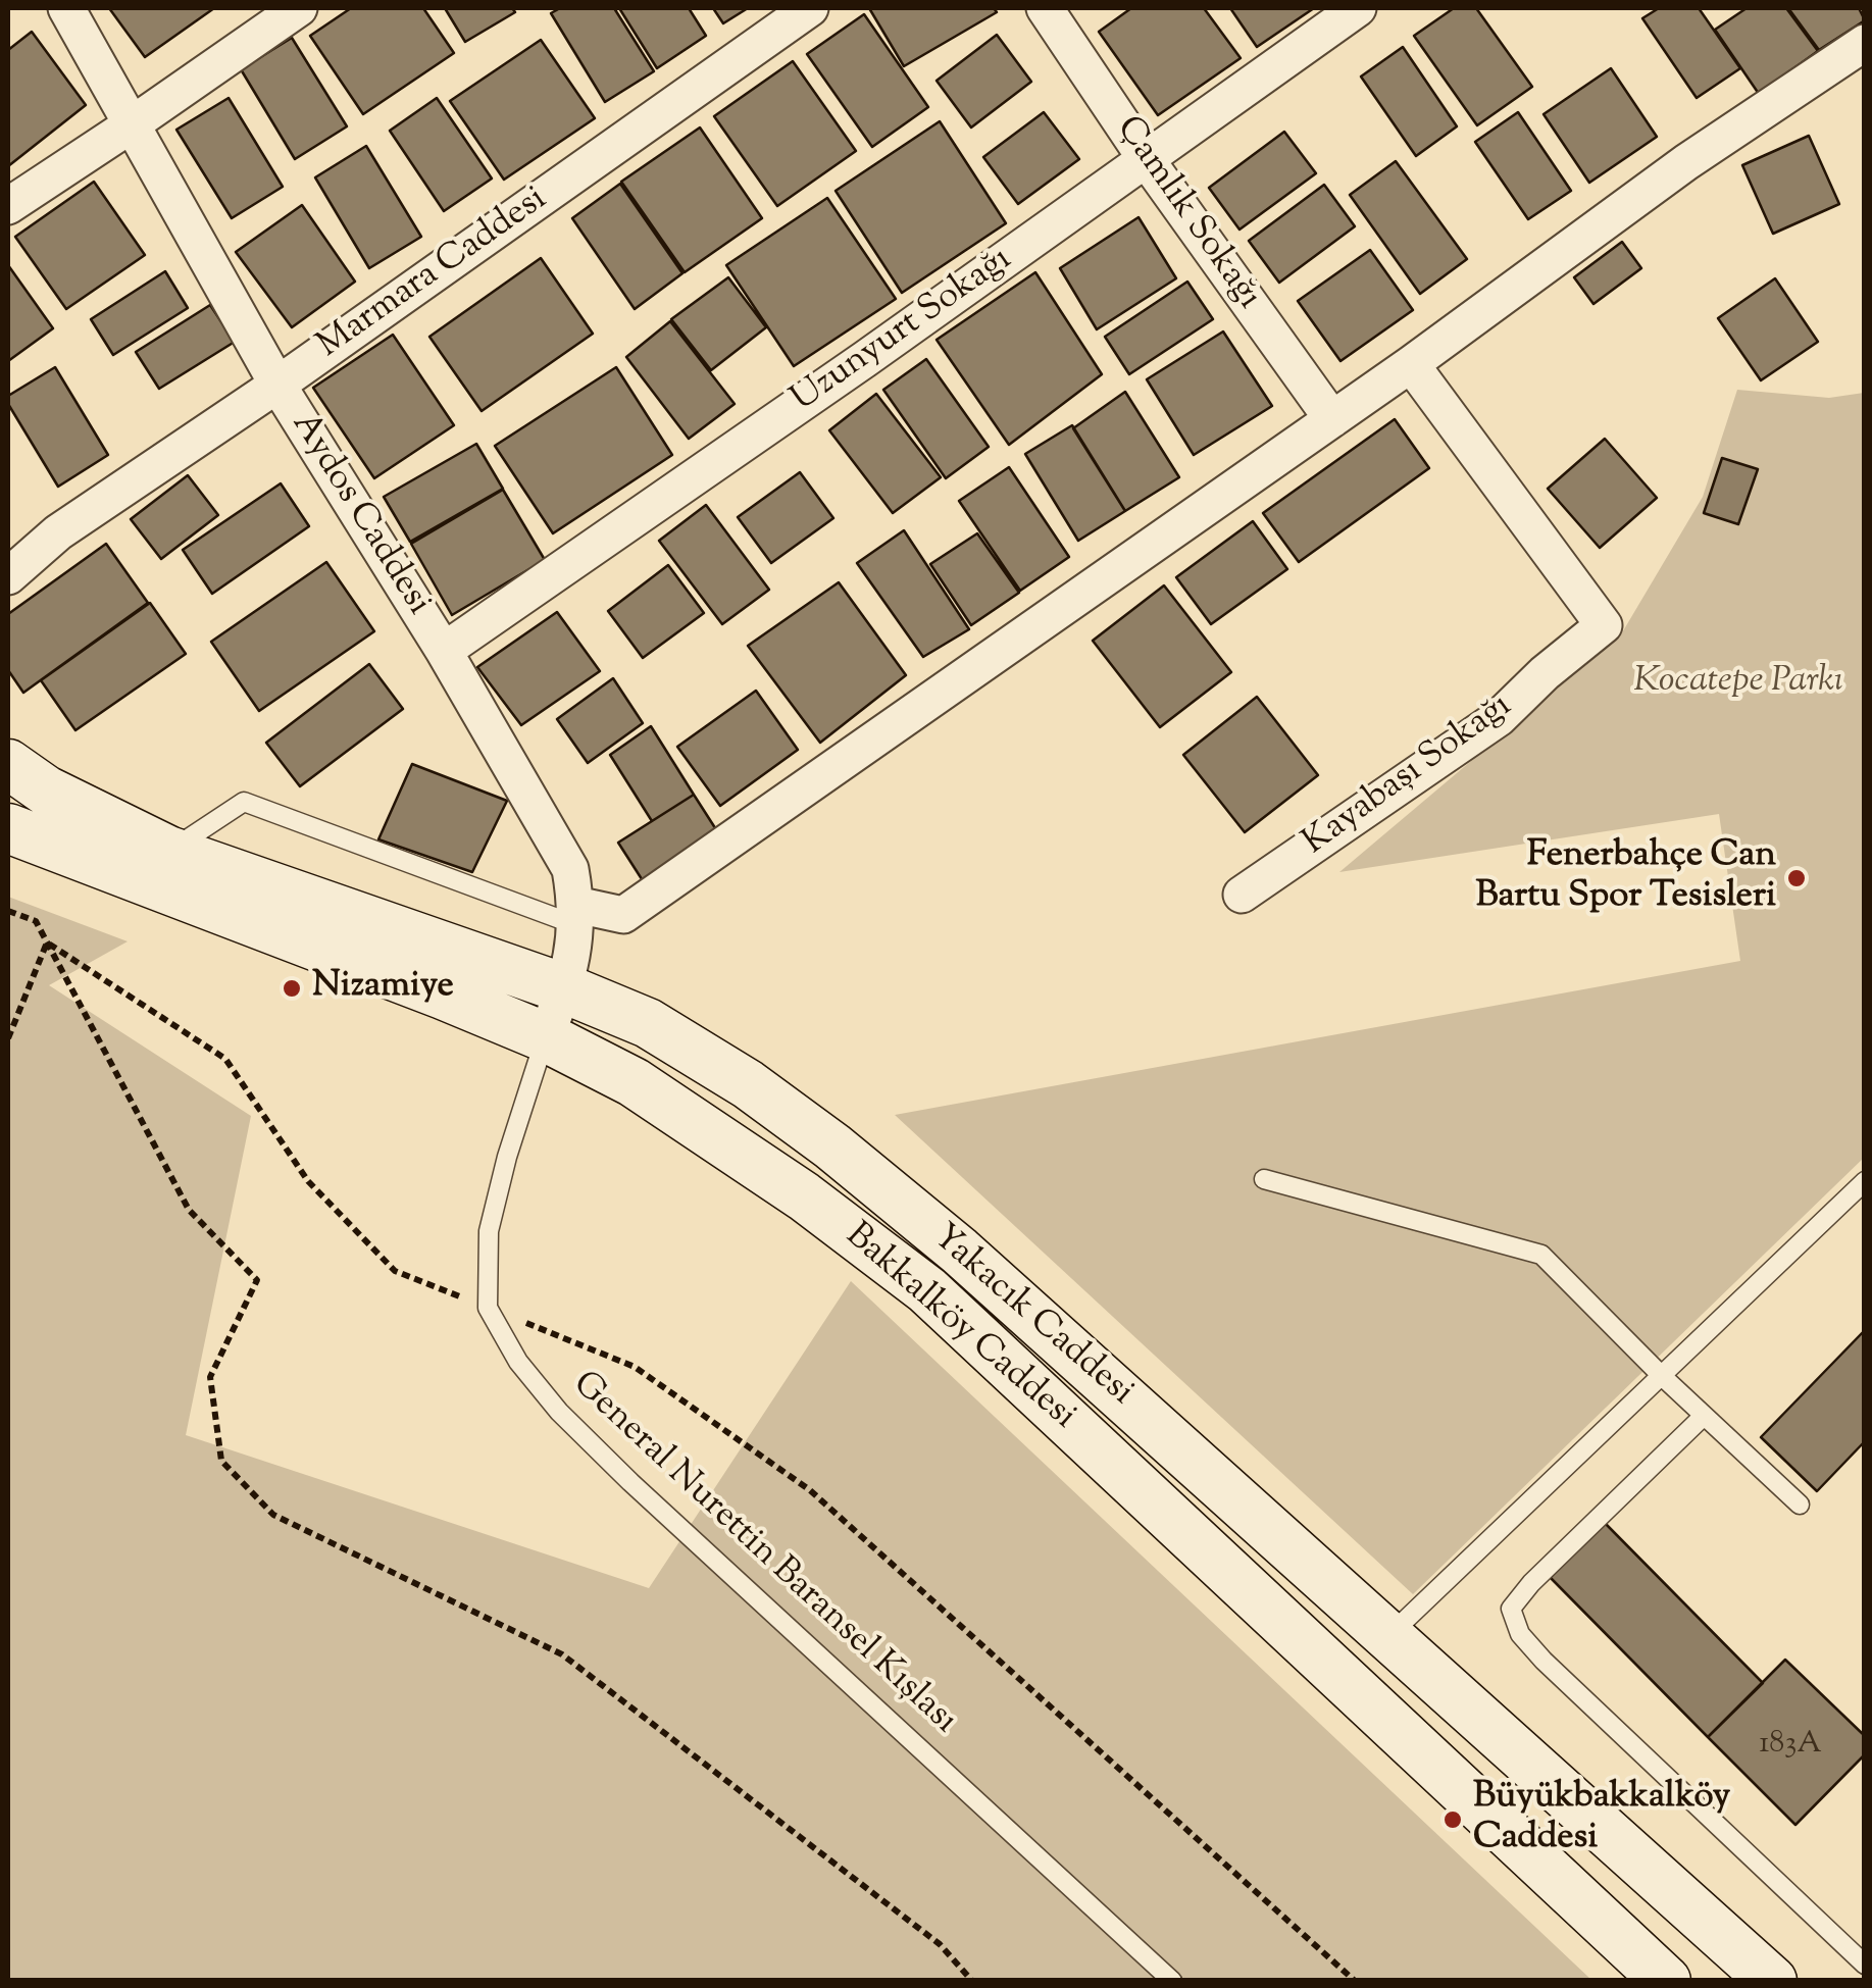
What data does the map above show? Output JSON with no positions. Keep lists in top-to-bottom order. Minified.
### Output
{"streets":{"main road":["Yakacık Caddesi","Bakkalköy Caddesi"],"street":["Çamlık Sokağı","Marmara Caddesi","Uzunyurt Sokağı","Aydos Caddesi","Kayabaşı Sokağı"],"lane":["General Nurettin Baransel Kışlası"]},"crossings":[["Çamlık Sokağı","Uzunyurt Sokağı"],["Marmara Caddesi","Aydos Caddesi"],["Uzunyurt Sokağı","Aydos Caddesi"],["Aydos Caddesi","Yakacık Caddesi"],["Aydos Caddesi","Bakkalköy Caddesi"]],"parks":["Kocatepe Parkı"],"places":["Fenerbahçe Can Bartu Spor Tesisleri","Nizamiye","Büyükbakkalköy Caddesi"],"house_numbers":["183A"]}
